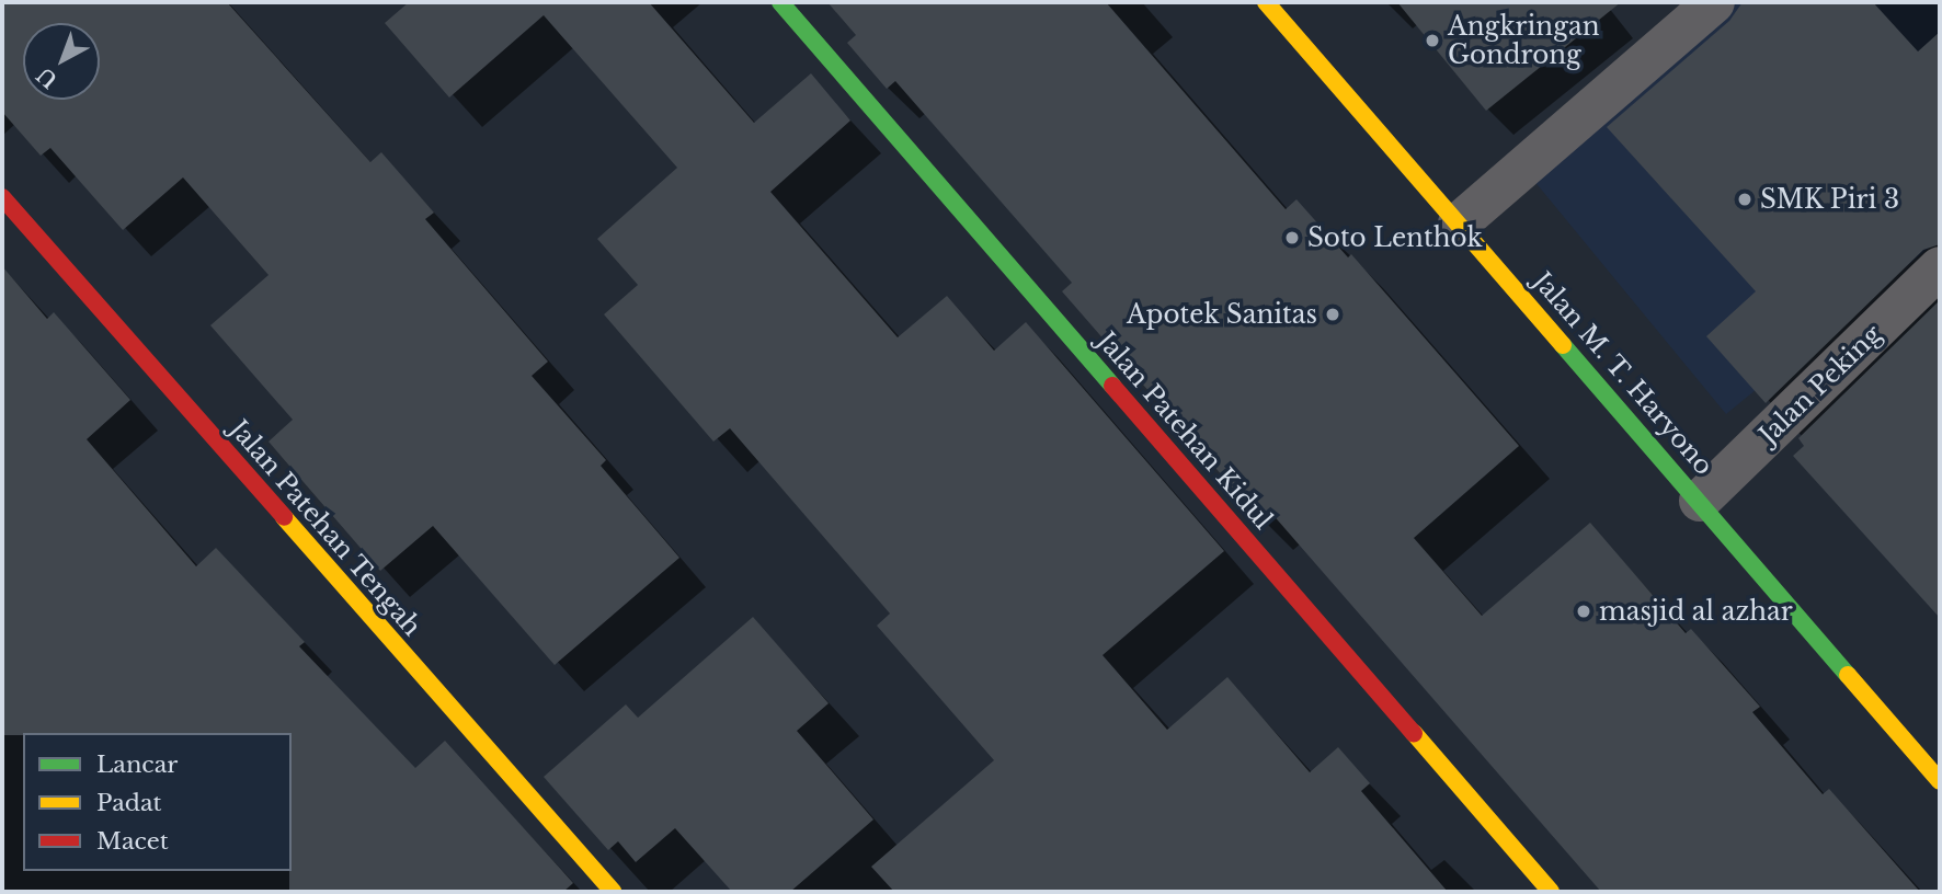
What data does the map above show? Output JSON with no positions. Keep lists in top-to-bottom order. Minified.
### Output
{"streets":{"street":["Jalan M. T. Haryono","Jalan Peking","Jalan Patehan Kidul","Jalan Patehan Tengah"]},"crossings":[["Jalan M. T. Haryono","Jalan Peking"]],"places":["Angkringan Gondrong","SMK Piri 3","Soto Lenthok","Apotek Sanitas","masjid al azhar"],"legend":["Lancar","Padat","Macet"],"north":"bottom left"}
